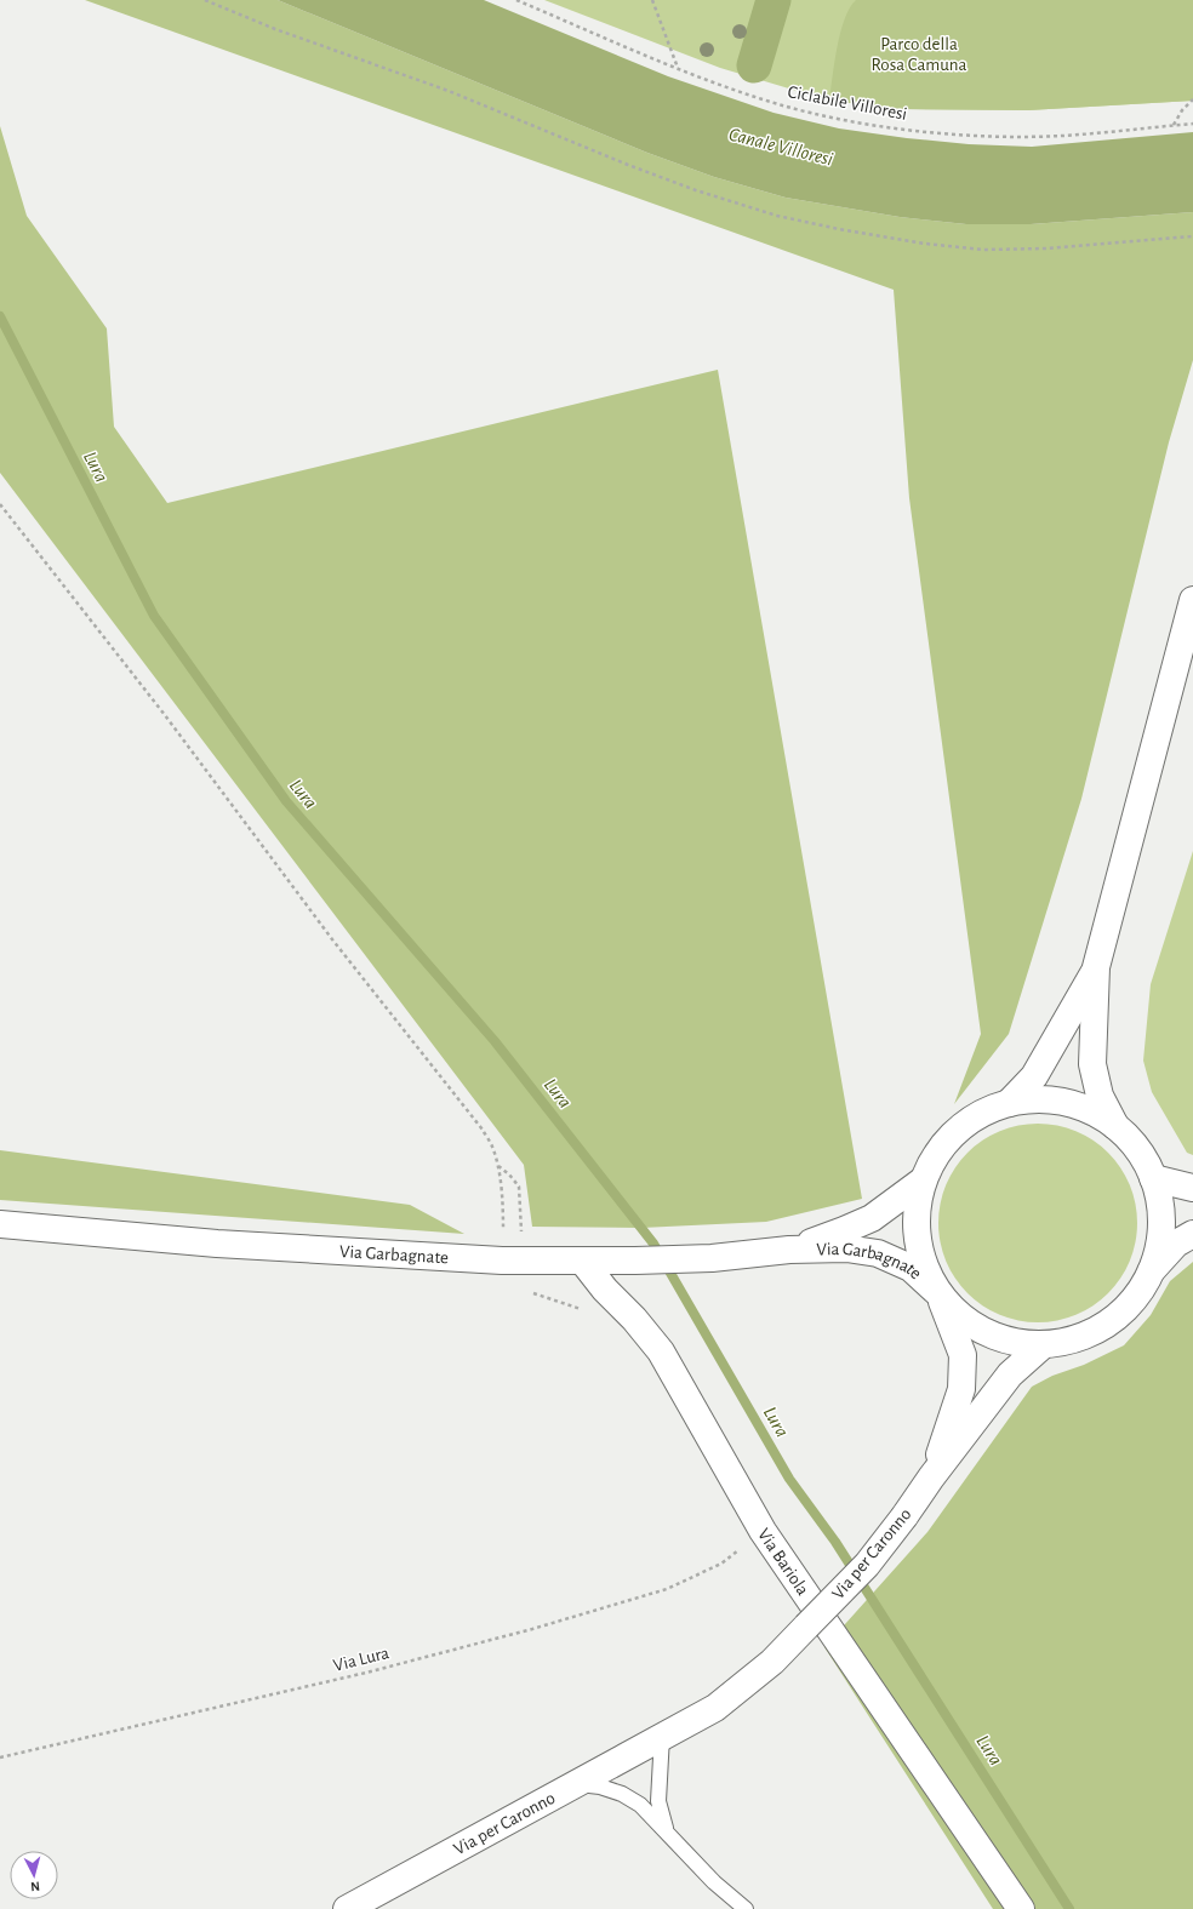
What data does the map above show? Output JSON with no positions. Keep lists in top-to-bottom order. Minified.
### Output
{"streets":{"main road":["Via Garbagnate","Via per Caronno","Via Bariola"],"path":["Ciclabile Villoresi","Via Lura"]},"crossings":[["Via Garbagnate","Via per Caronno"],["Via Garbagnate","Via Bariola"]],"water":["Canale Villoresi","Lura"],"parks":["Parco della Rosa Camuna"],"north":"bottom"}
